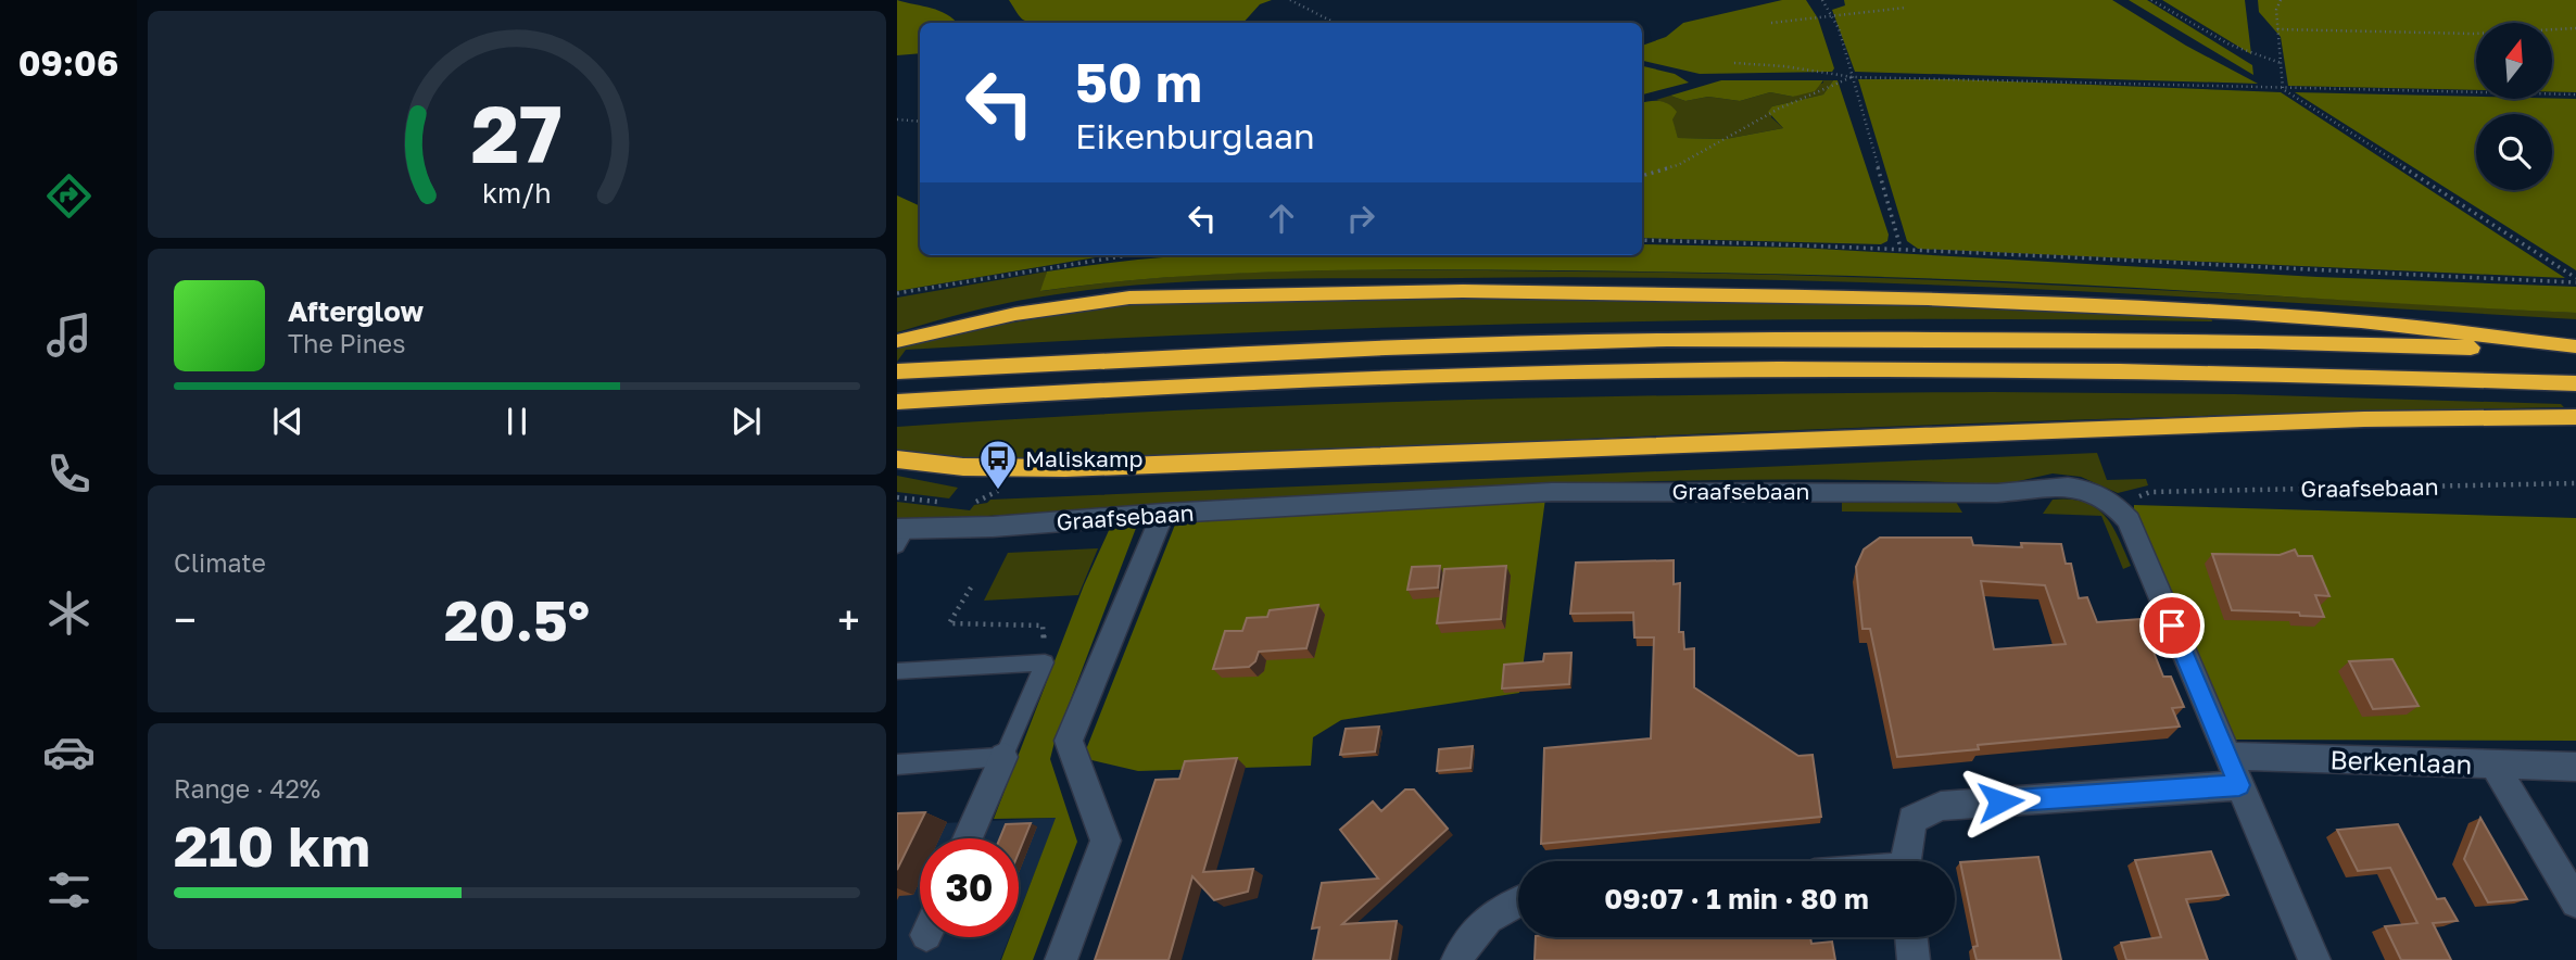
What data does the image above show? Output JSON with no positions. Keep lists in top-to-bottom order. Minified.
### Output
{"streets":{"street":["Graafsebaan","Berkenlaan"]},"places":{"bus stop":["Maliskamp"]},"north":"top","page":{"tabs":"09:06","turn":["50 m","Eikenburglaan"],"song":["Afterglow","The Pines"],"tile":["Climate",["Range · 42%","210 km"]],"heat":["−","20.5°","+"],"limit":"30","trip":"09:07 · 1 min · 80 m","gauge":["27","km/h"]}}
